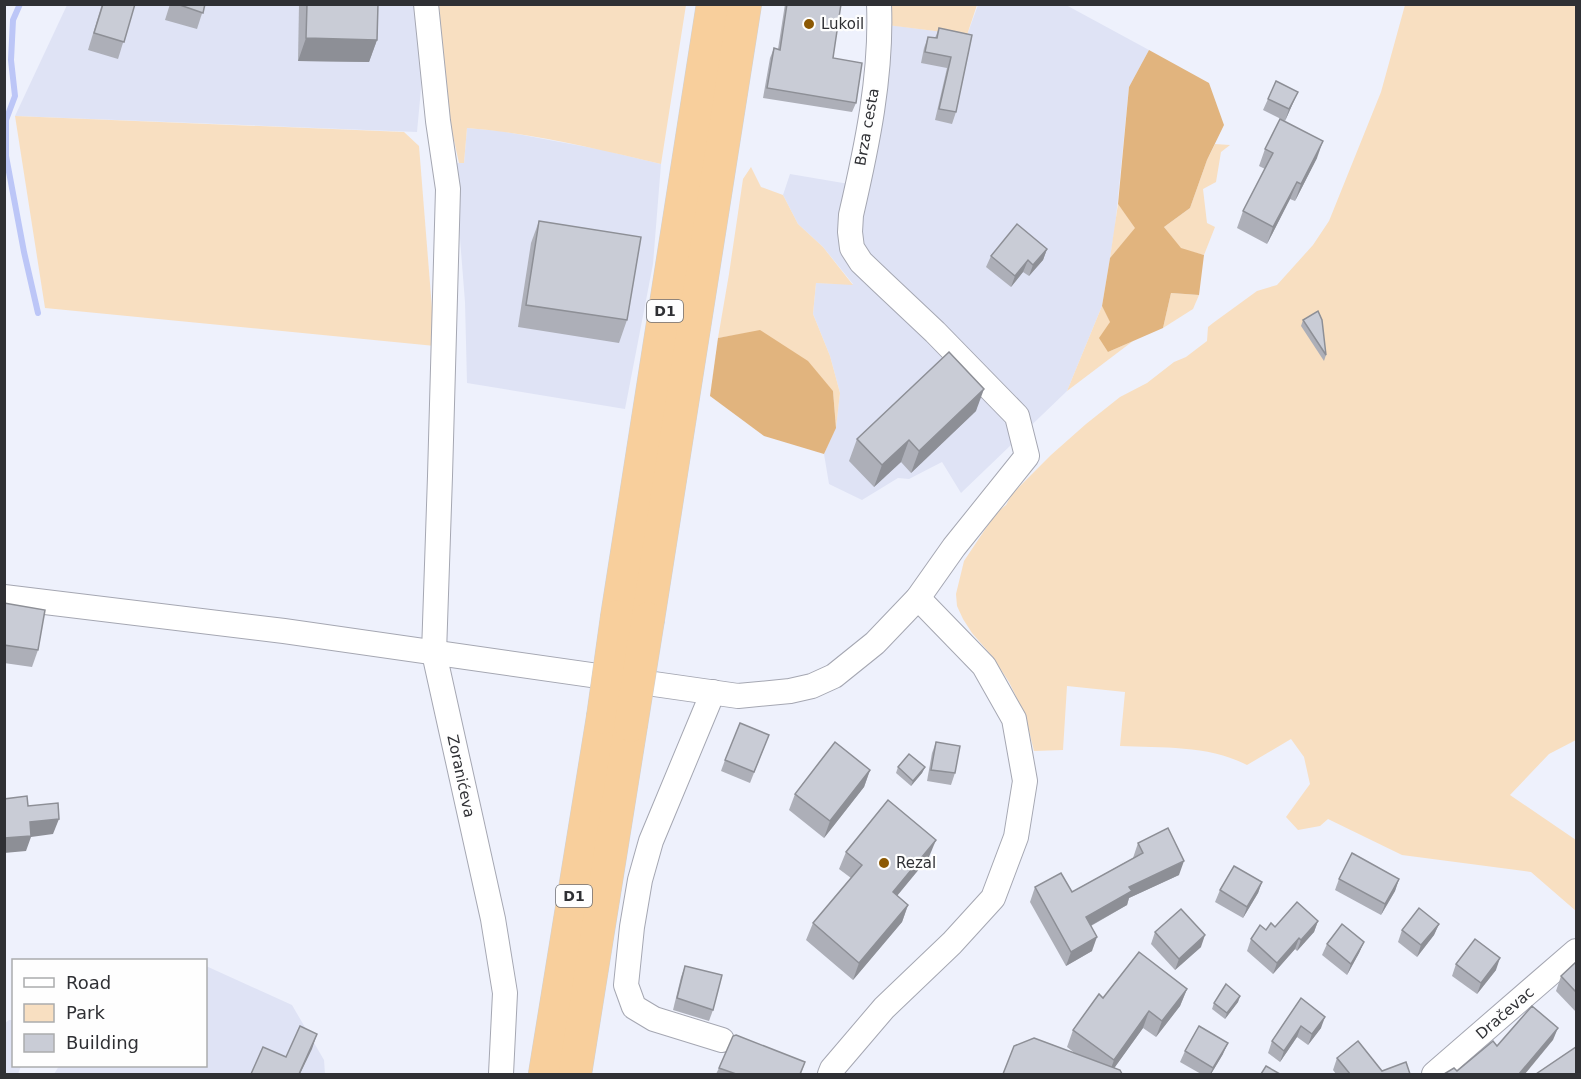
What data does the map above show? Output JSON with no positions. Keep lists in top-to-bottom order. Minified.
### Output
{"streets":{"highway":["D1"],"street":["Brza cesta","Zoranićeva","Dračevac"]},"places":["Lukoil","Rezal"],"legend":["Road","Park","Building"]}
